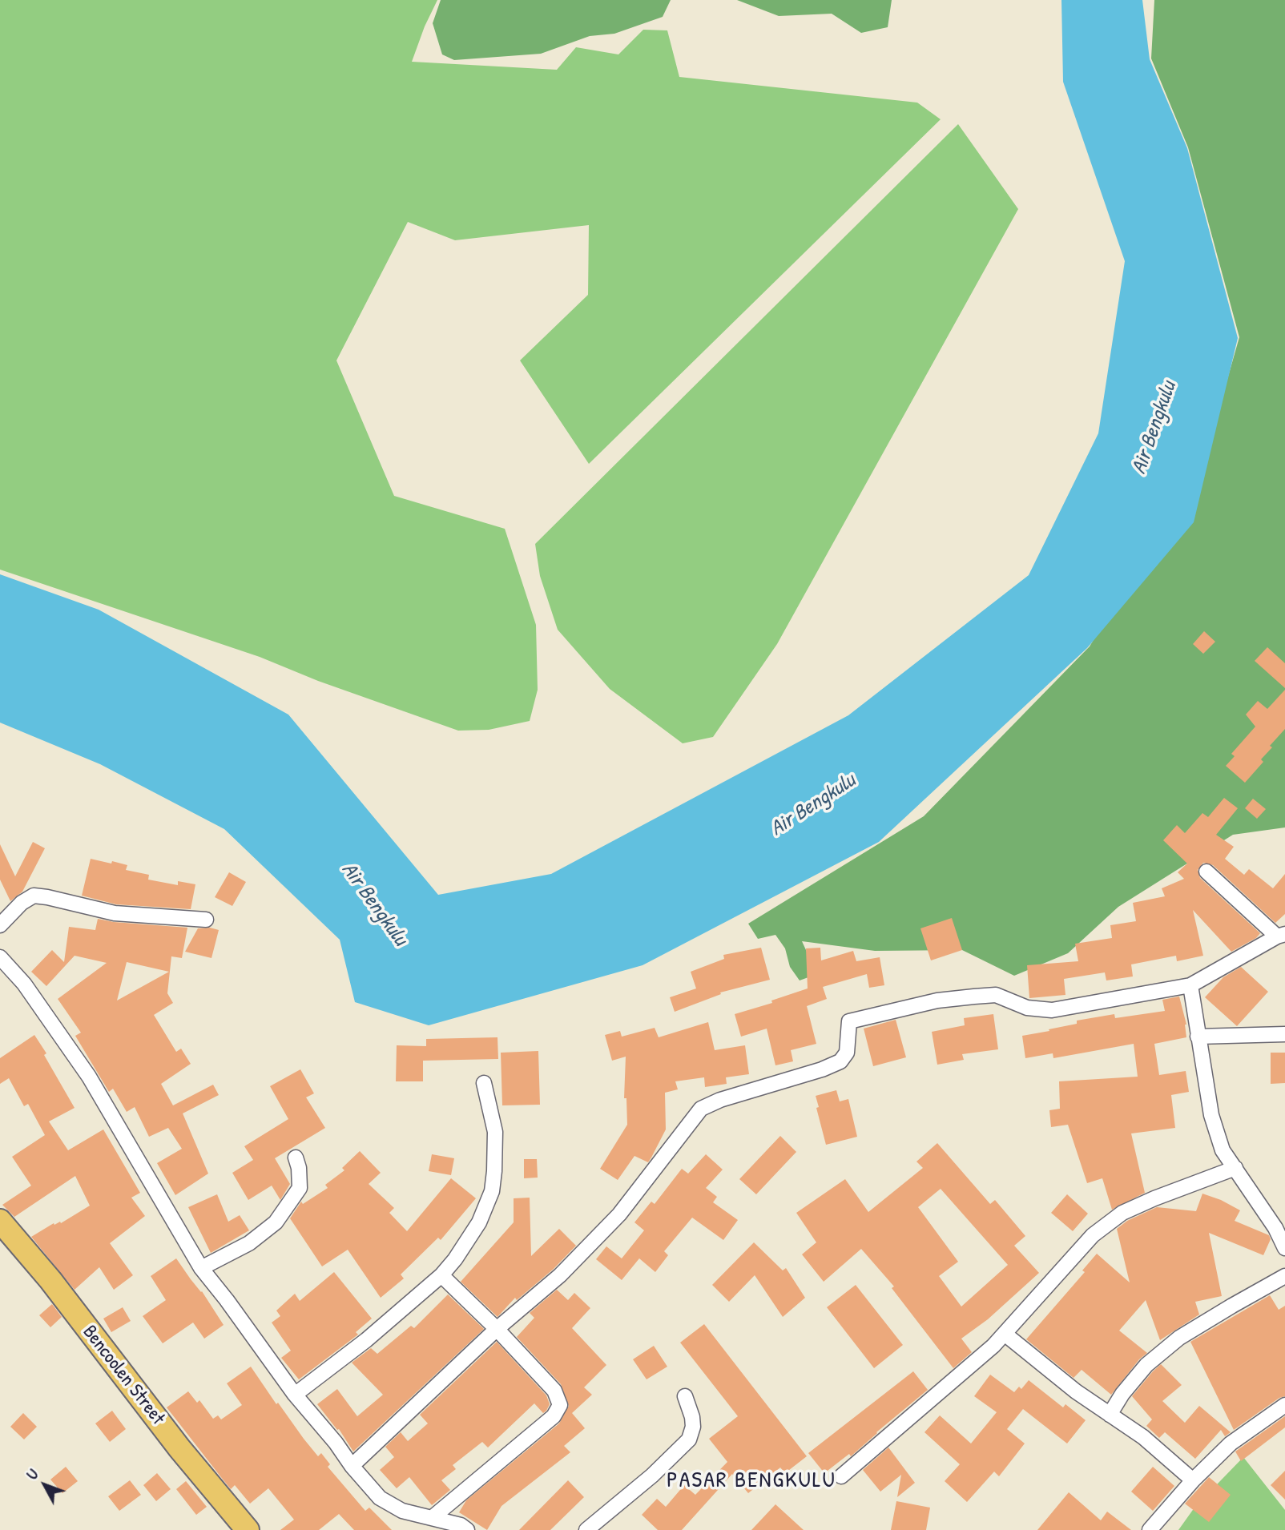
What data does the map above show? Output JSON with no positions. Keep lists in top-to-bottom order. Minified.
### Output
{"streets":{"main road":["Bencoolen Street"]},"districts":["PASAR BENGKULU"],"water":["Air Bengkulu"],"north":"top left"}
